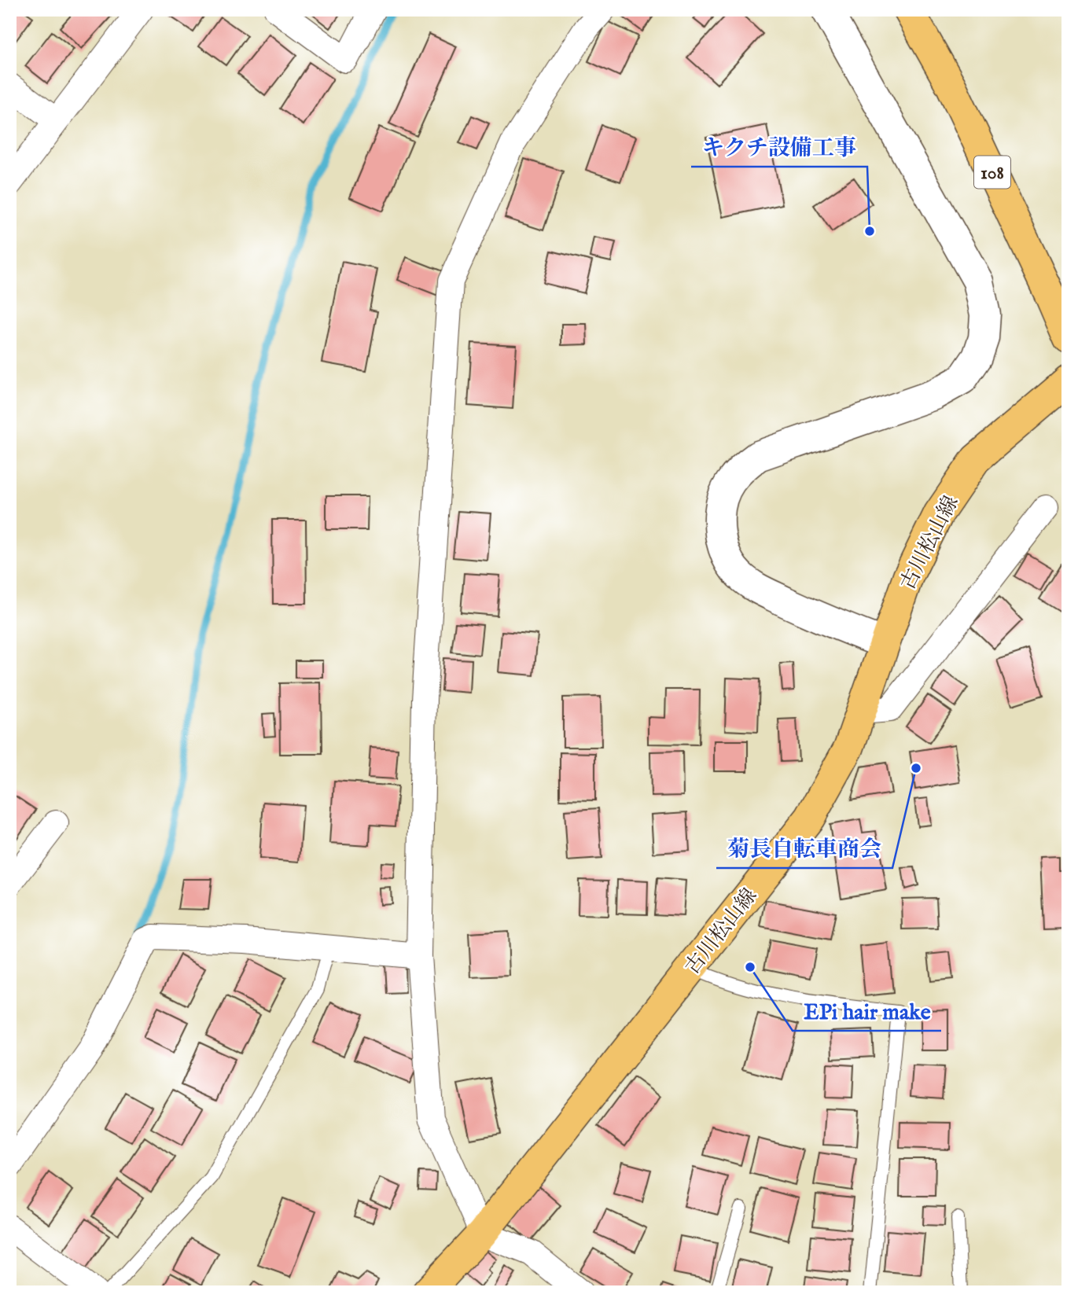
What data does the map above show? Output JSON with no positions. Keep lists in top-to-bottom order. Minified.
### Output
{"streets":{"main road":["108","古川松山線"]},"places":["キクチ設備工事","菊長自転車商会","EPi hair make"]}
